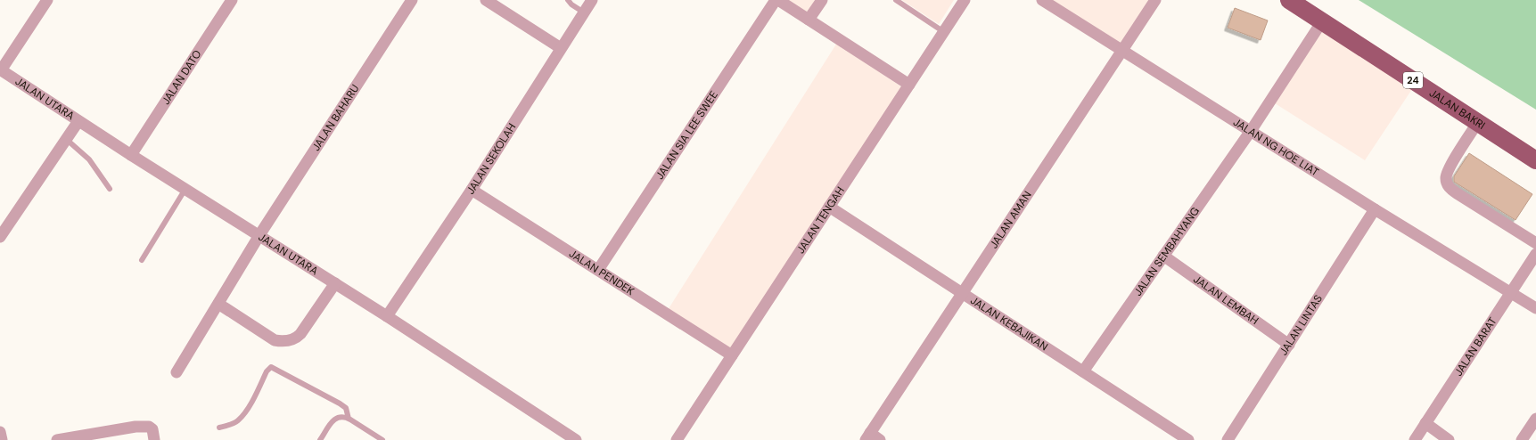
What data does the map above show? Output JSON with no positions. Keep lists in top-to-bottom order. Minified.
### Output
{"streets":{"main road":["24","JALAN BAKRI"],"street":["JALAN DATO","JALAN UTARA","JALAN BAHARU","JALAN SIA LEE SWEE","JALAN NG HOE LIAT","JALAN SEKOLAH","JALAN TENGAH","JALAN AMAN","JALAN SEMBAHYANG","JALAN PENDEK","JALAN LEMBAH","JALAN KEBAJIKAN","JALAN LINTAS","JALAN BARAT"]},"crossings":[["JALAN DATO","JALAN UTARA"],["JALAN UTARA","JALAN BAHARU"],["JALAN UTARA","JALAN SEKOLAH"],["JALAN BAKRI","JALAN SEMBAHYANG"],["JALAN SIA LEE SWEE","JALAN PENDEK"],["JALAN NG HOE LIAT","JALAN AMAN"],["JALAN NG HOE LIAT","JALAN SEMBAHYANG"],["JALAN NG HOE LIAT","JALAN LINTAS"],["JALAN NG HOE LIAT","JALAN BARAT"],["JALAN SEKOLAH","JALAN PENDEK"],["JALAN TENGAH","JALAN PENDEK"],["JALAN TENGAH","JALAN KEBAJIKAN"],["JALAN AMAN","JALAN KEBAJIKAN"],["JALAN SEMBAHYANG","JALAN LEMBAH"],["JALAN SEMBAHYANG","JALAN KEBAJIKAN"],["JALAN LEMBAH","JALAN LINTAS"]]}
